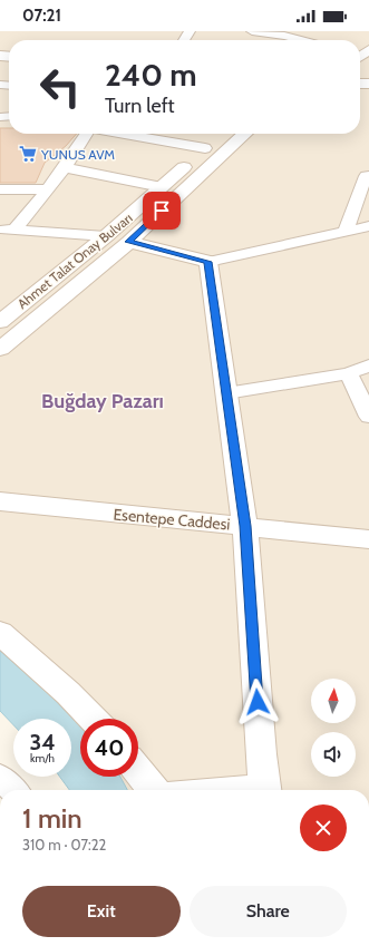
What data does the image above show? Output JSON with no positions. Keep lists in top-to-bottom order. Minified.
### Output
{"streets":{"main road":["Ahmet Talat Onay Bulvarı","Esentepe Caddesi"]},"districts":["Buğday Pazarı"],"places":{"supermarket":["YUNUS AVM"]},"north":"top","page":{"status":"07:21","turn":["240 m","Turn left"],"speed":"34 km/h","limit":"40","heading":["1 min","310 m · 07:22"],"buttons":["Exit","Share"]}}
